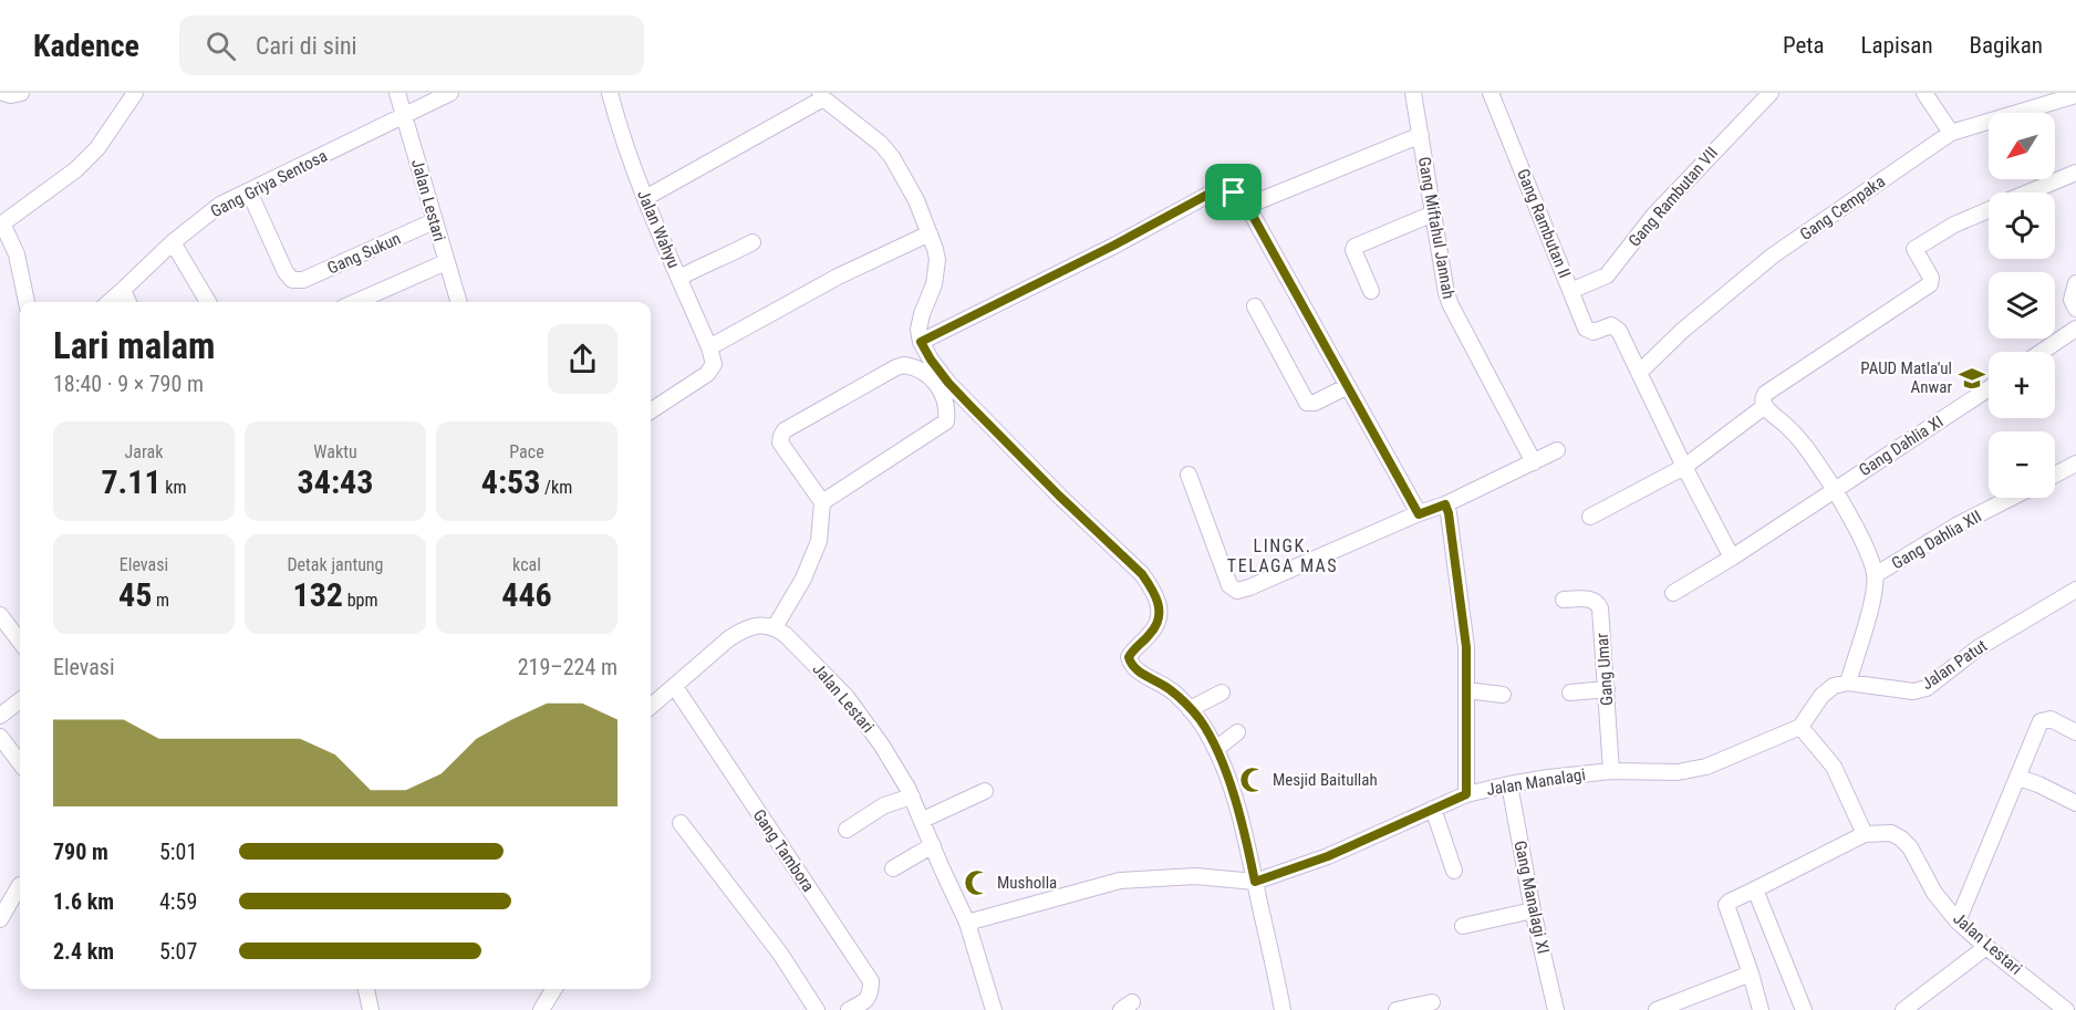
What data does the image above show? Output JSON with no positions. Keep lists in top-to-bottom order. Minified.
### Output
{"streets":{"street":["Gang Griya Sentosa","Gang Rambutan VII","Jalan Lestari","Gang Cempaka","Gang Rambutan II","Gang Miftahul Jannah","Jalan Wahyu","Gang Sukun","Gang Dahlia XI","Gang Dahlia XII","Jalan Patut","Gang Umar","Jalan Manalagi","Gang Tambora","Gang Manalagi XI"]},"crossings":[["Gang Griya Sentosa","Jalan Lestari"],["Gang Griya Sentosa","Gang Sukun"],["Gang Rambutan VII","Gang Rambutan II"],["Jalan Lestari","Gang Sukun"],["Jalan Lestari","Jalan Manalagi"],["Gang Cempaka","Gang Rambutan II"],["Gang Umar","Jalan Manalagi"],["Jalan Manalagi","Gang Manalagi XI"]],"districts":["LINGK. TELAGA MAS"],"places":{"school or university":["PAUD Matla'ul Anwar"],"mosque":["Mesjid Baitullah","Musholla"]},"north":"bottom left","page":{"header":"Kadence","search":"Cari di sini","nav":["Peta","Lapisan","Bagikan"],"map_buttons":["+","−"],"heading":["Lari malam","18:40 · 9 × 790 m"],"stats":[["Jarak","7.11 km"],["Waktu","34:43"],["Pace","4:53 /km"],["Elevasi","45 m"],["Detak jantung","132 bpm"],["kcal","446"]],"chart":["Elevasi","219–224 m"],"list":[{"name":"790 m","note":"5:01"},{"name":"1.6 km","note":"4:59"},{"name":"2.4 km","note":"5:07"}]}}
